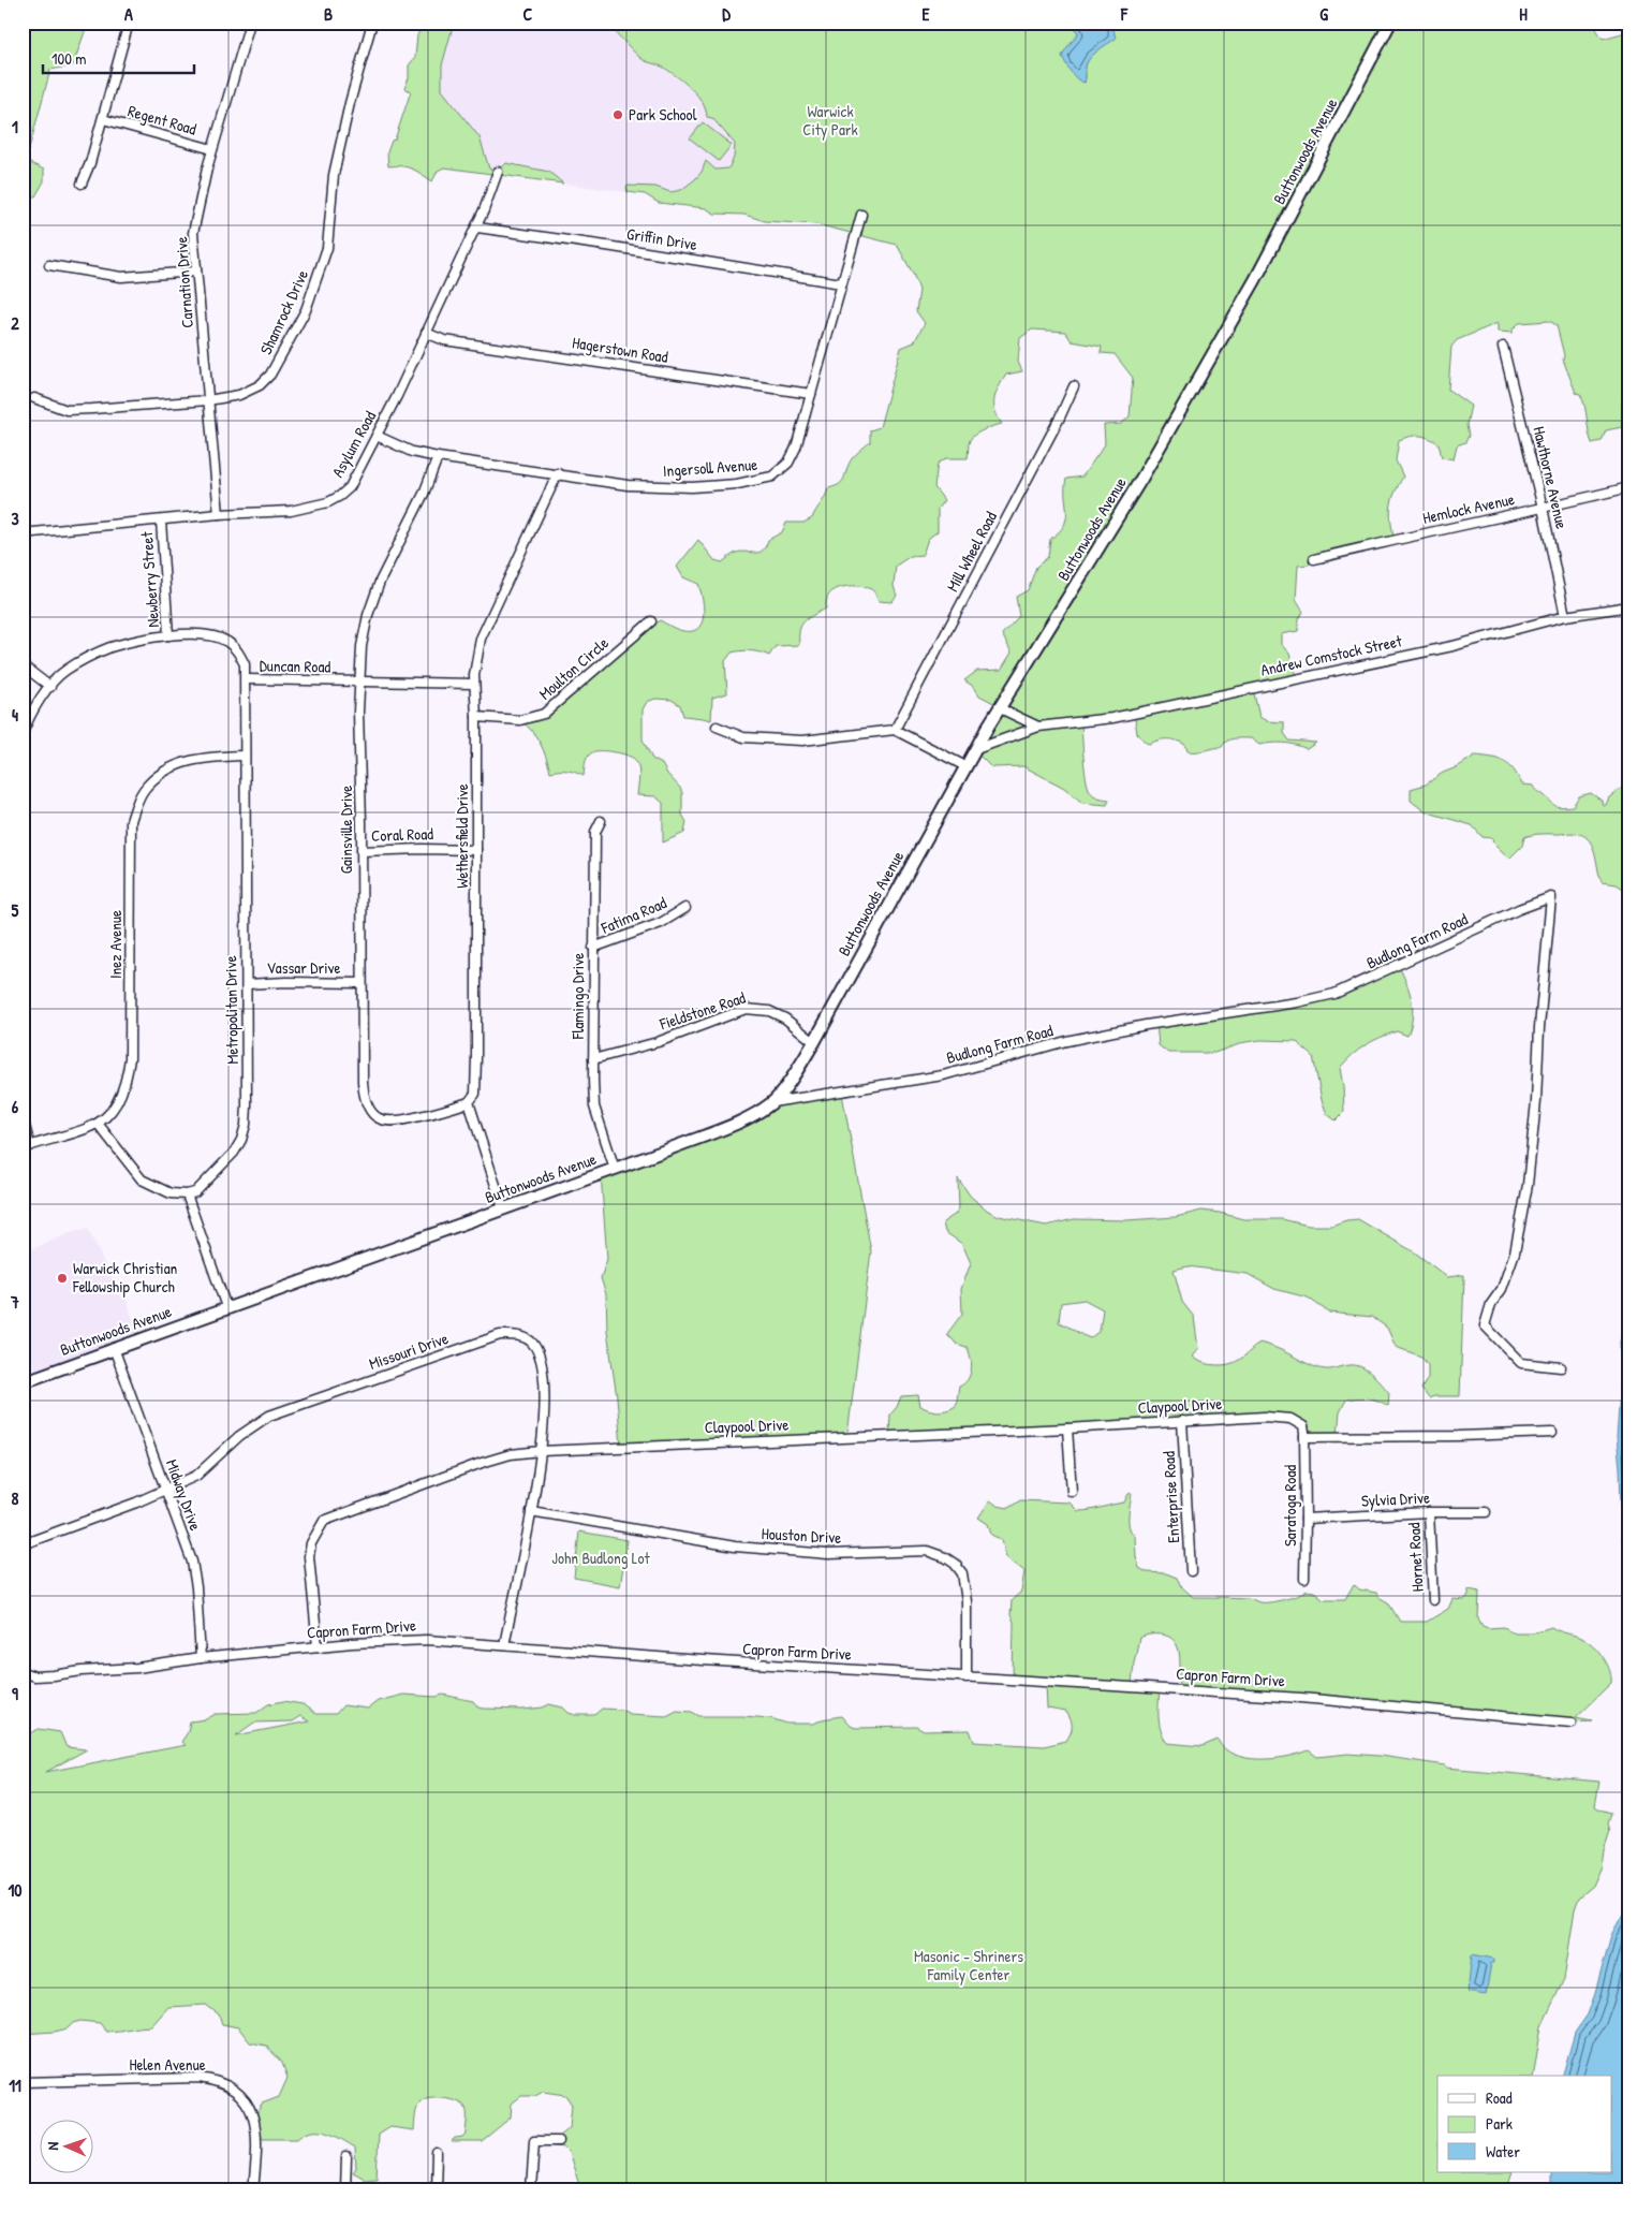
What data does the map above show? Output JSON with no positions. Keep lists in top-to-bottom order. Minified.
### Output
{"streets":{"street":["Regent Road","Buttonwoods Avenue","Griffin Drive","Carnation Drive","Shamrock Drive","Hagerstown Road","Asylum Road","Ingersoll Avenue","Hawthorne Avenue","Hemlock Avenue","Mill Wheel Road","Newberry Street","Andrew Comstock Street","Duncan Road","Moulton Circle","Gainsville Drive","Coral Road","Wethersfield Drive","Fatima Road","Budlong Farm Road","Inez Avenue","Vassar Drive","Flamingo Drive","Metropolitan Drive","Fieldstone Road","Missouri Drive","Claypool Drive","Midway Drive","Enterprise Road","Sylvia Drive","Saratoga Road","Houston Drive","Hornet Road","Capron Farm Drive","Helen Avenue"]},"crossings":[["Regent Road","Carnation Drive"],["Buttonwoods Avenue","Andrew Comstock Street"],["Buttonwoods Avenue","Budlong Farm Road"],["Buttonwoods Avenue","Flamingo Drive"],["Buttonwoods Avenue","Fieldstone Road"],["Buttonwoods Avenue","Midway Drive"],["Griffin Drive","Asylum Road"],["Griffin Drive","Ingersoll Avenue"],["Carnation Drive","Shamrock Drive"],["Carnation Drive","Asylum Road"],["Hagerstown Road","Asylum Road"],["Hagerstown Road","Ingersoll Avenue"],["Asylum Road","Ingersoll Avenue"],["Asylum Road","Newberry Street"],["Ingersoll Avenue","Gainsville Drive"],["Ingersoll Avenue","Wethersfield Drive"],["Hawthorne Avenue","Hemlock Avenue"],["Hawthorne Avenue","Andrew Comstock Street"],["Newberry Street","Duncan Road"],["Duncan Road","Gainsville Drive"],["Duncan Road","Wethersfield Drive"],["Duncan Road","Metropolitan Drive"],["Moulton Circle","Wethersfield Drive"],["Gainsville Drive","Coral Road"],["Gainsville Drive","Wethersfield Drive"],["Gainsville Drive","Vassar Drive"],["Coral Road","Wethersfield Drive"],["Fatima Road","Flamingo Drive"],["Inez Avenue","Metropolitan Drive"],["Vassar Drive","Metropolitan Drive"],["Flamingo Drive","Fieldstone Road"],["Missouri Drive","Claypool Drive"],["Missouri Drive","Midway Drive"],["Missouri Drive","Houston Drive"],["Missouri Drive","Capron Farm Drive"],["Claypool Drive","Enterprise Road"],["Claypool Drive","Saratoga Road"],["Claypool Drive","Capron Farm Drive"],["Midway Drive","Capron Farm Drive"],["Sylvia Drive","Saratoga Road"],["Sylvia Drive","Hornet Road"],["Houston Drive","Capron Farm Drive"]],"parks":["Warwick City Park","John Budlong Lot","Masonic - Shriners Family Center"],"places":["Park School","Warwick Christian Fellowship Church"],"legend":["Road","Park","Water"],"scale_bar":"100 m","north":"left","grid":{"columns":["A","B","C","D","E","F","G","H"],"rows":["1","2","3","4","5","6","7","8","9","10","11"]}}
